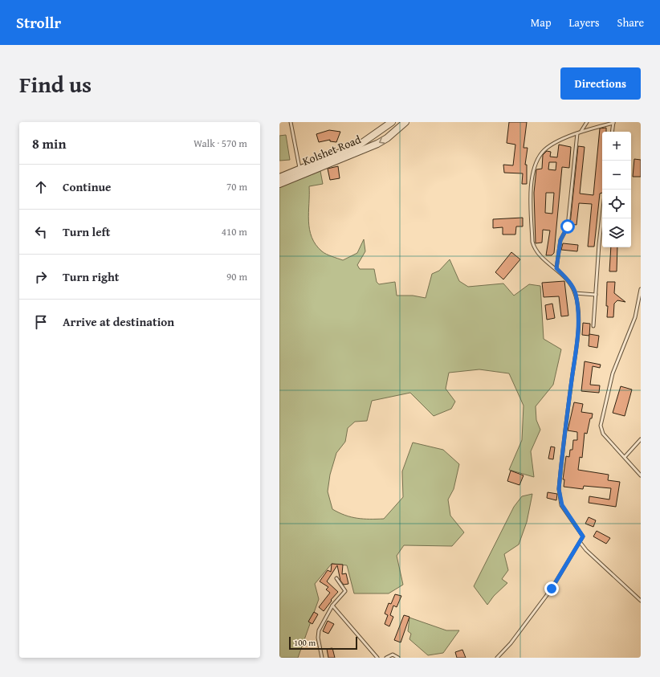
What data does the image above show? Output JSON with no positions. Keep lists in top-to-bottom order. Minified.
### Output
{"streets":{"street":["Kolshet Road"]},"scale_bar":"100 m","page":{"header":"Strollr","nav":["Map","Layers","Share"],"title":"Find us","buttons":"Directions","heading":["8 min","Walk · 570 m"],"map_buttons":["+","−"],"list":[["Continue","70 m"],["Turn left","410 m"],["Turn right","90 m"],"Arrive at destination"],"scale":"100 m"}}
